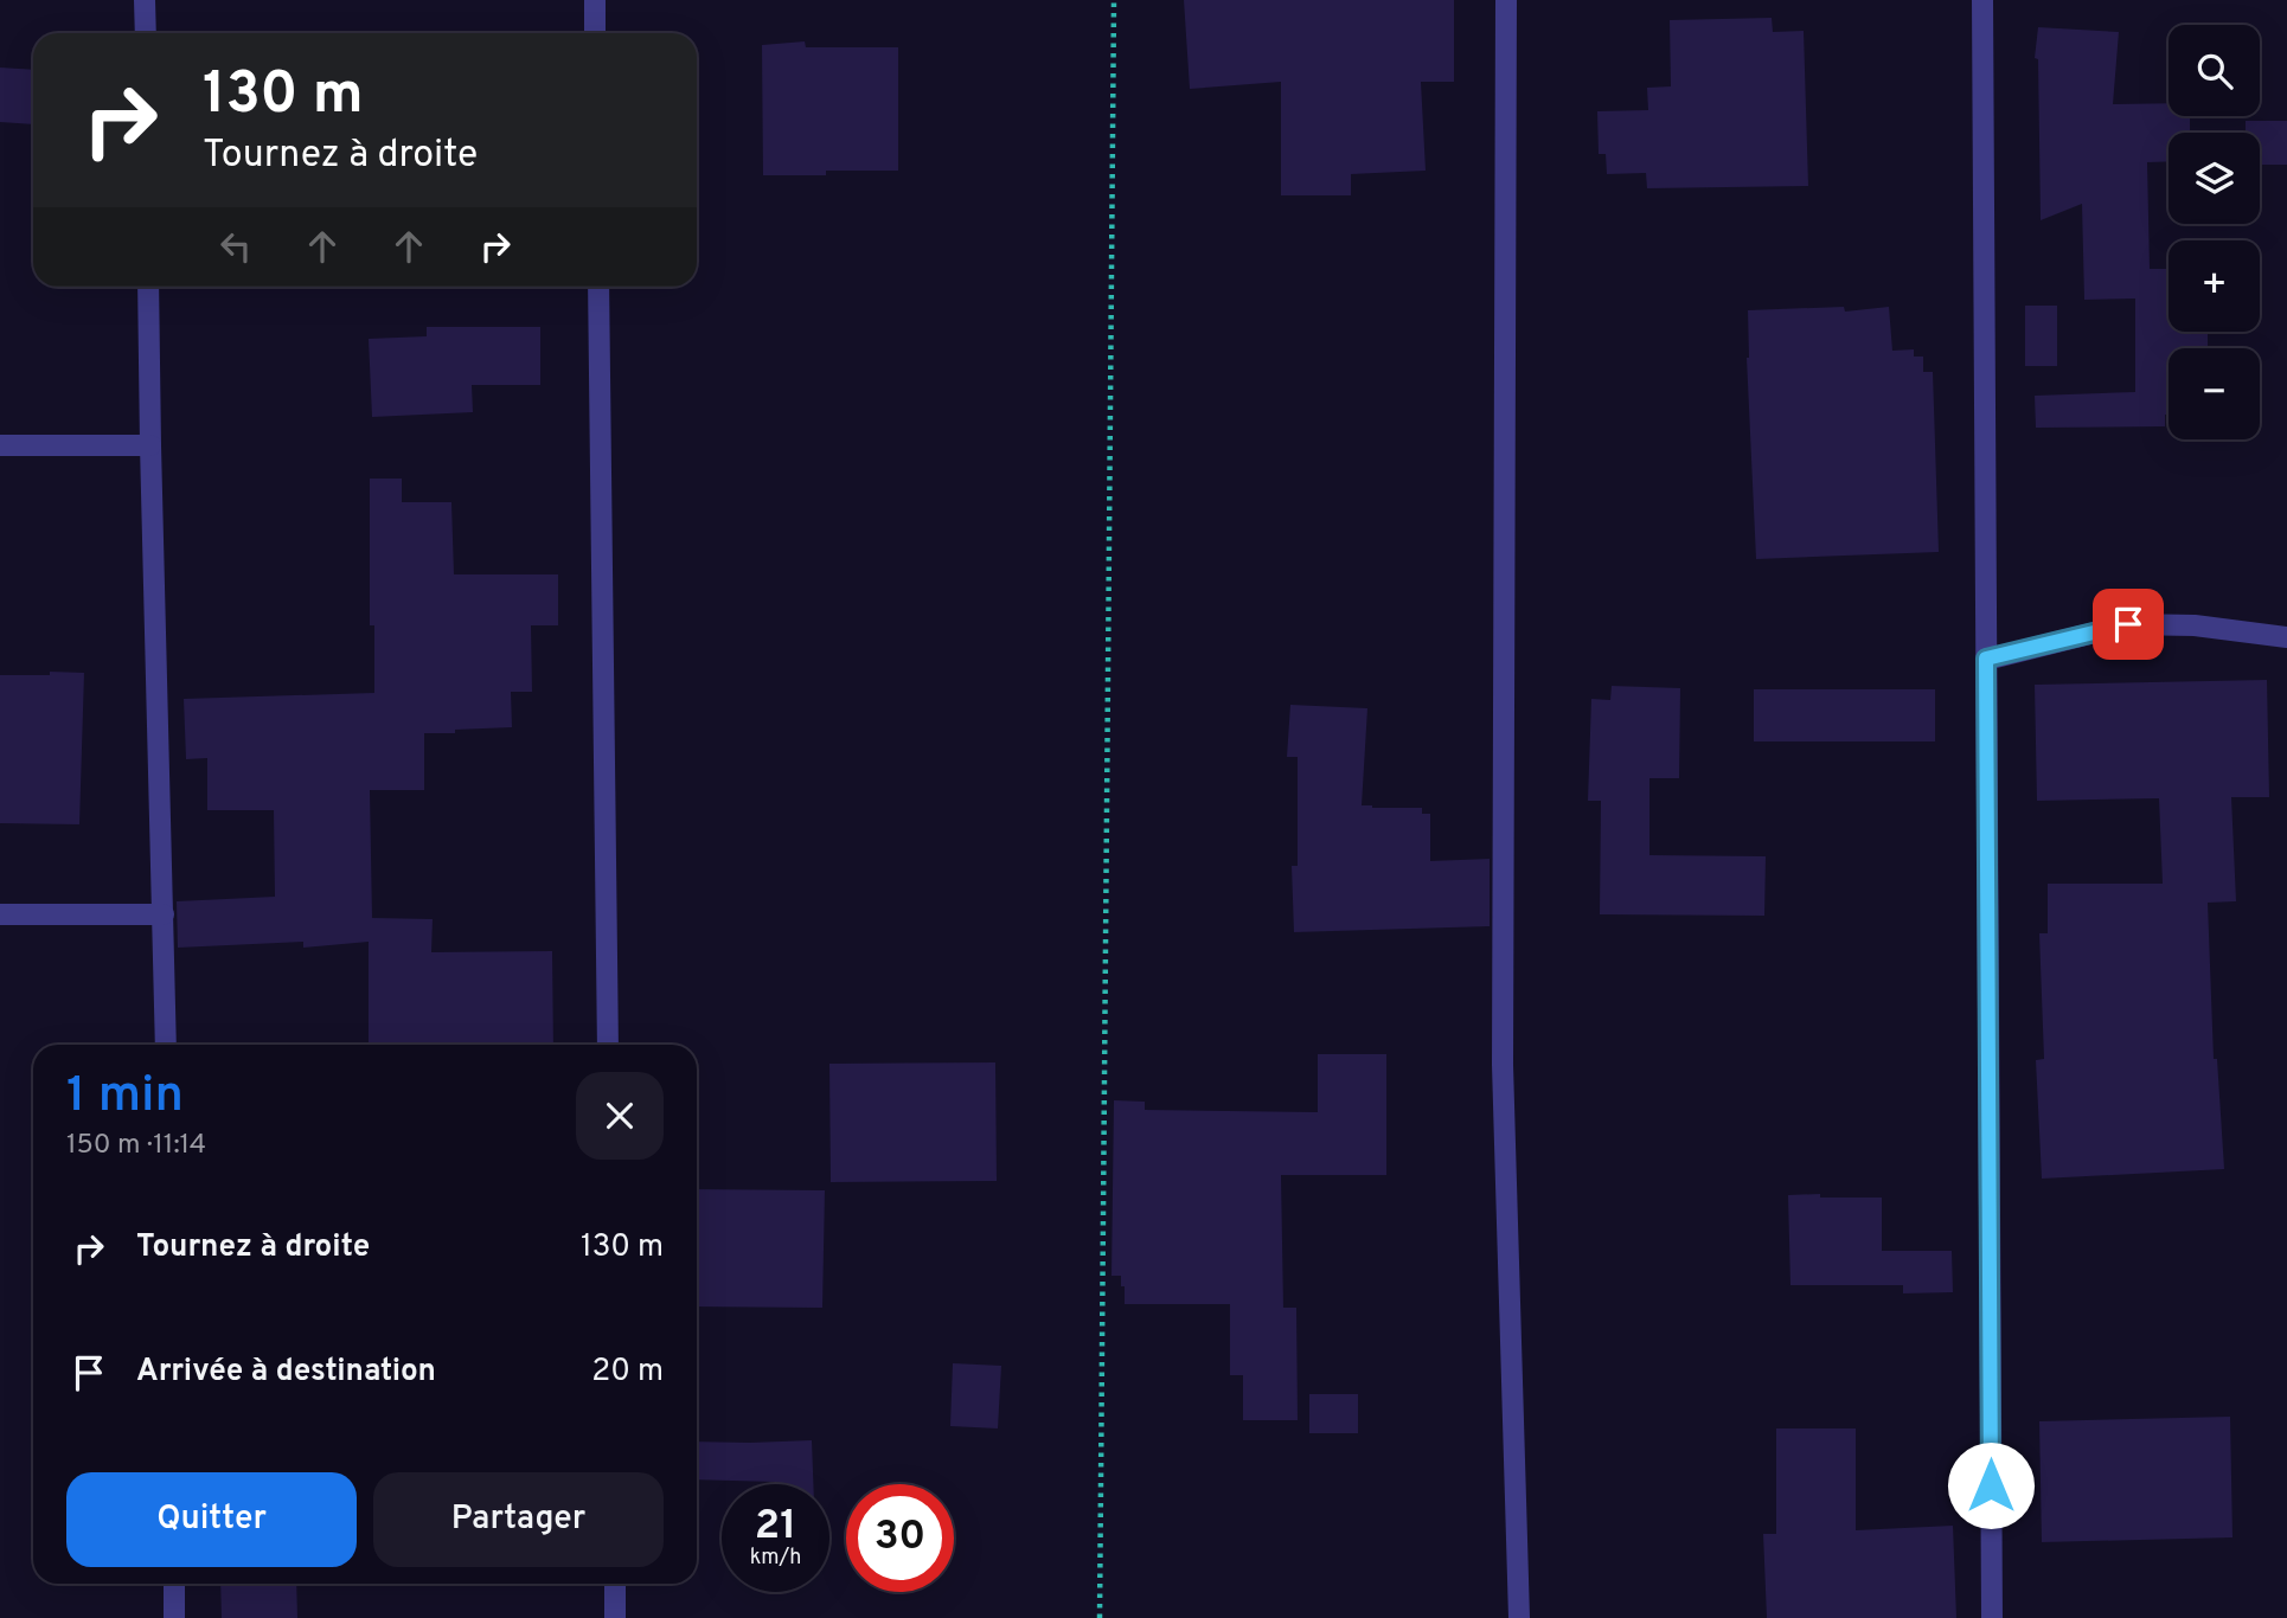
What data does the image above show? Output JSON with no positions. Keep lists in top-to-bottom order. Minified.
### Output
{"page":{"map_buttons":["+","−"],"turn":["130 m","Tournez à droite"],"heading":["1 min","150 m · 11:14"],"list":[{"name":"Tournez à droite","value":"130 m"},{"name":"Arrivée à destination","value":"20 m"}],"buttons":["Quitter","Partager"],"speed":"21 km/h","limit":"30"}}
